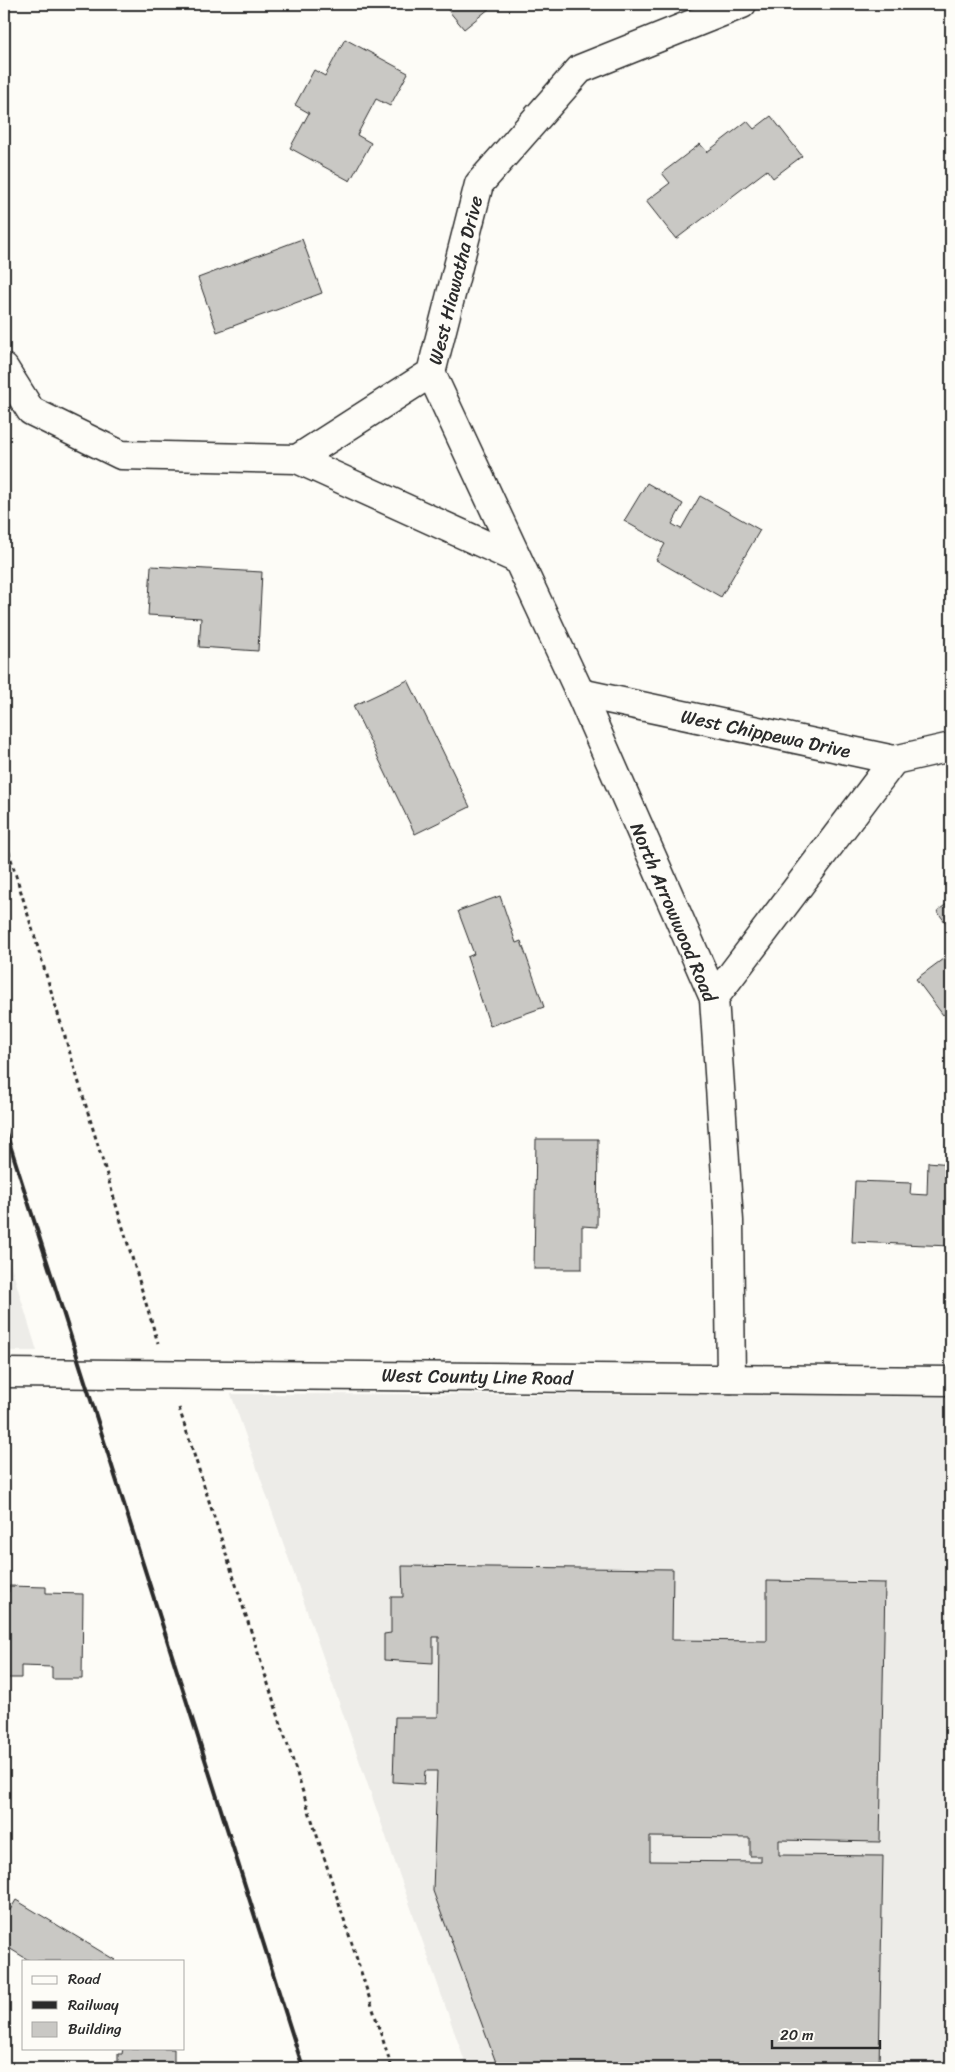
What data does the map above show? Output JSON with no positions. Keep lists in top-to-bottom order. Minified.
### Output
{"streets":{"street":["West Hiawatha Drive","West Chippewa Drive","North Arrowwood Road","West County Line Road"]},"crossings":[["West Hiawatha Drive","North Arrowwood Road"],["West Chippewa Drive","North Arrowwood Road"],["North Arrowwood Road","West County Line Road"]],"legend":["Road","Railway","Building"],"scale_bar":"20 m"}
